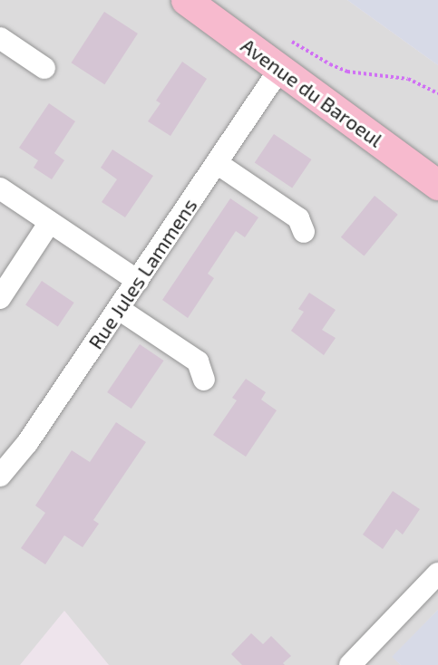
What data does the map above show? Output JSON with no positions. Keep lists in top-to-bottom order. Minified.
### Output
{"streets":{"main road":["Avenue du Baroeul"],"street":["Rue Jules Lammens"]},"crossings":[["Avenue du Baroeul","Rue Jules Lammens"]]}
